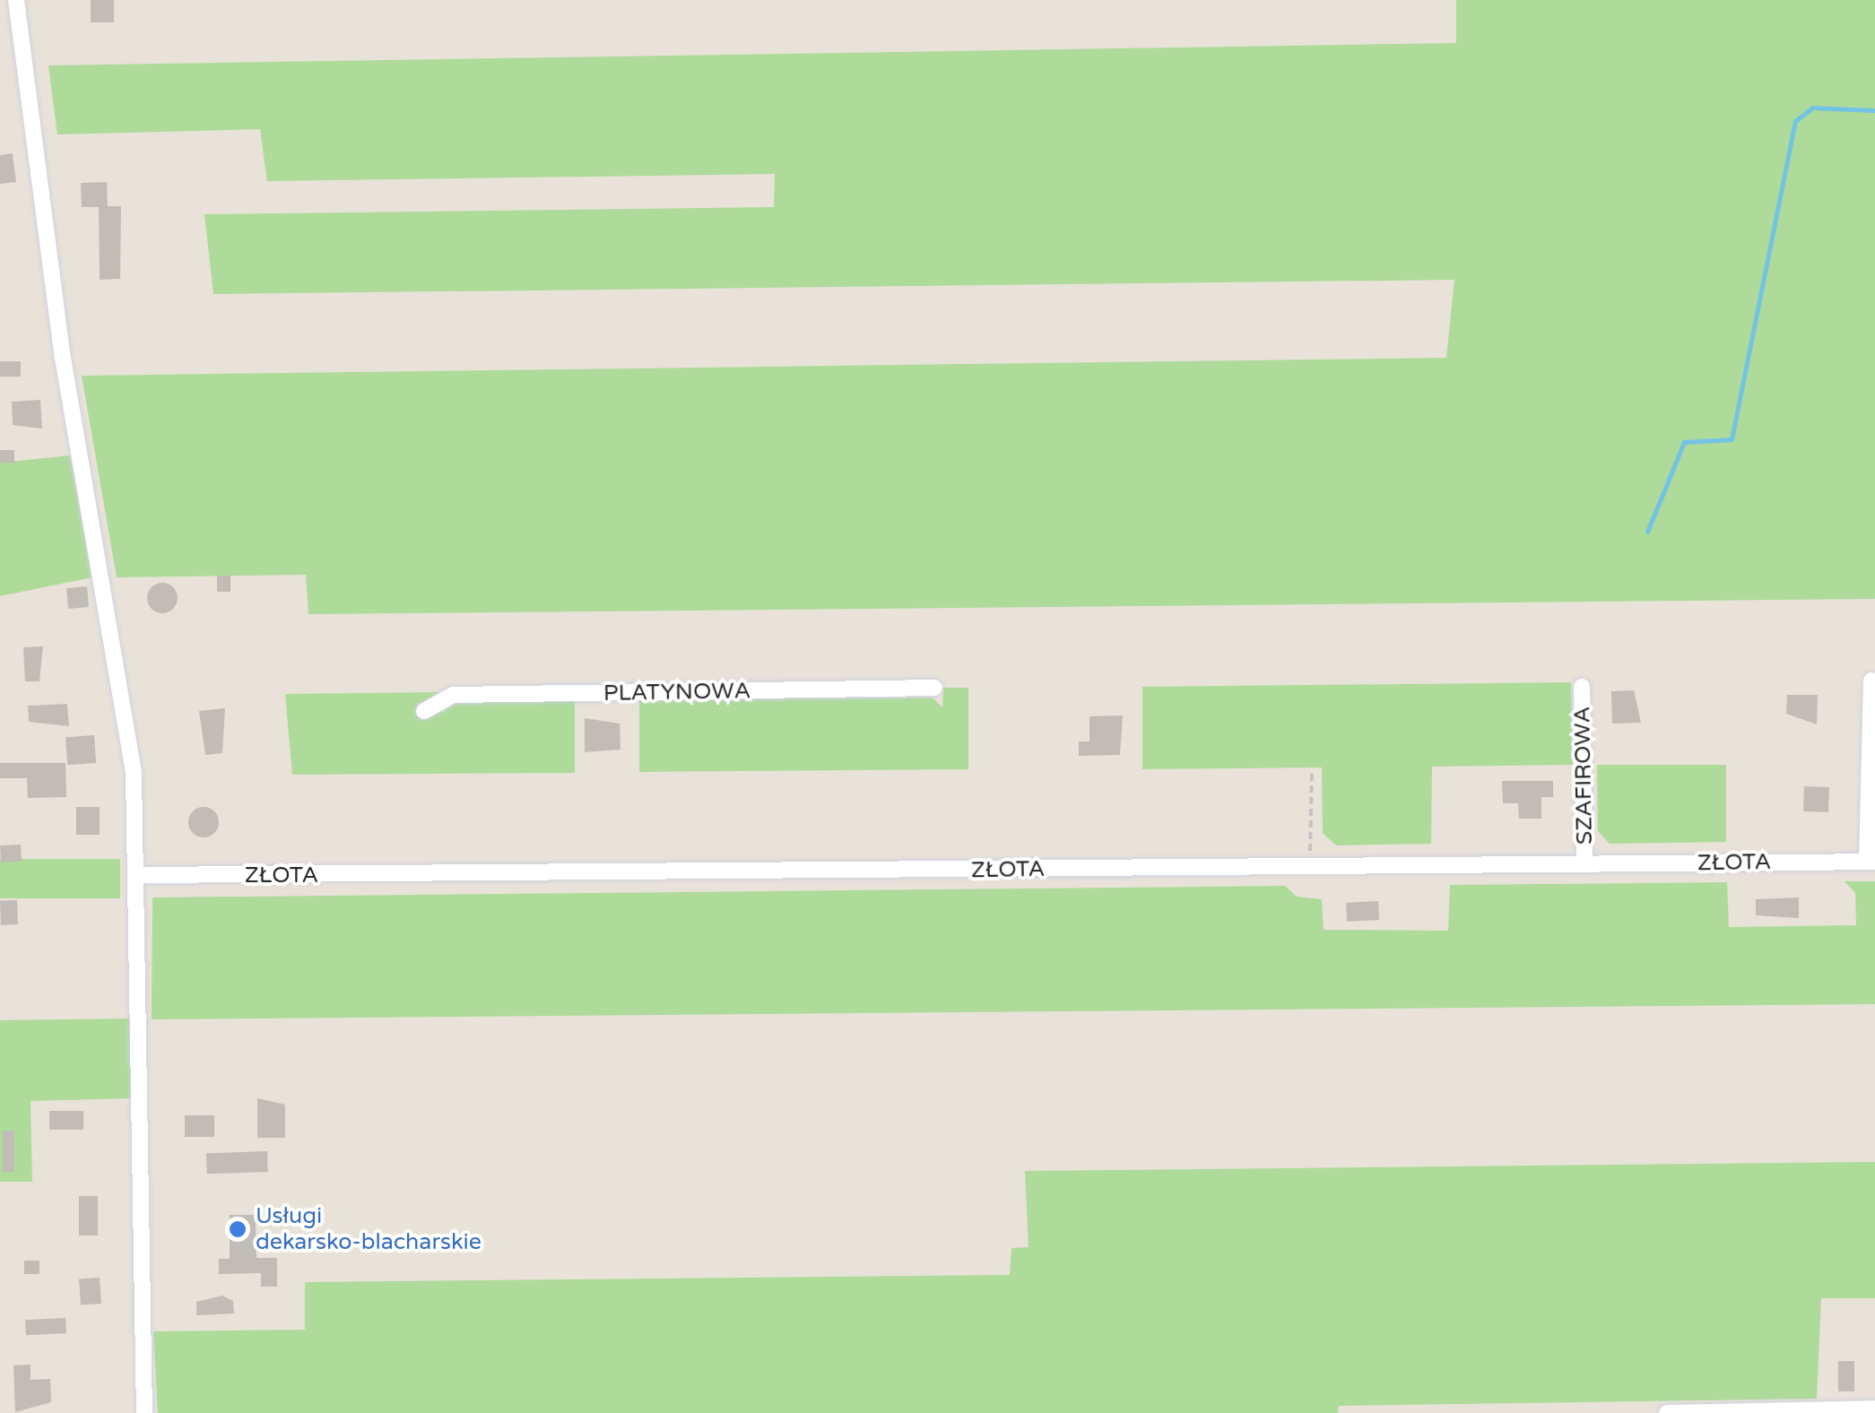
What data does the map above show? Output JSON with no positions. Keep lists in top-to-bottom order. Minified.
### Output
{"streets":{"street":["PLATYNOWA","SZAFIROWA","ZŁOTA"]},"crossings":[["SZAFIROWA","ZŁOTA"]],"places":["Usługi dekarsko-blacharskie"]}
